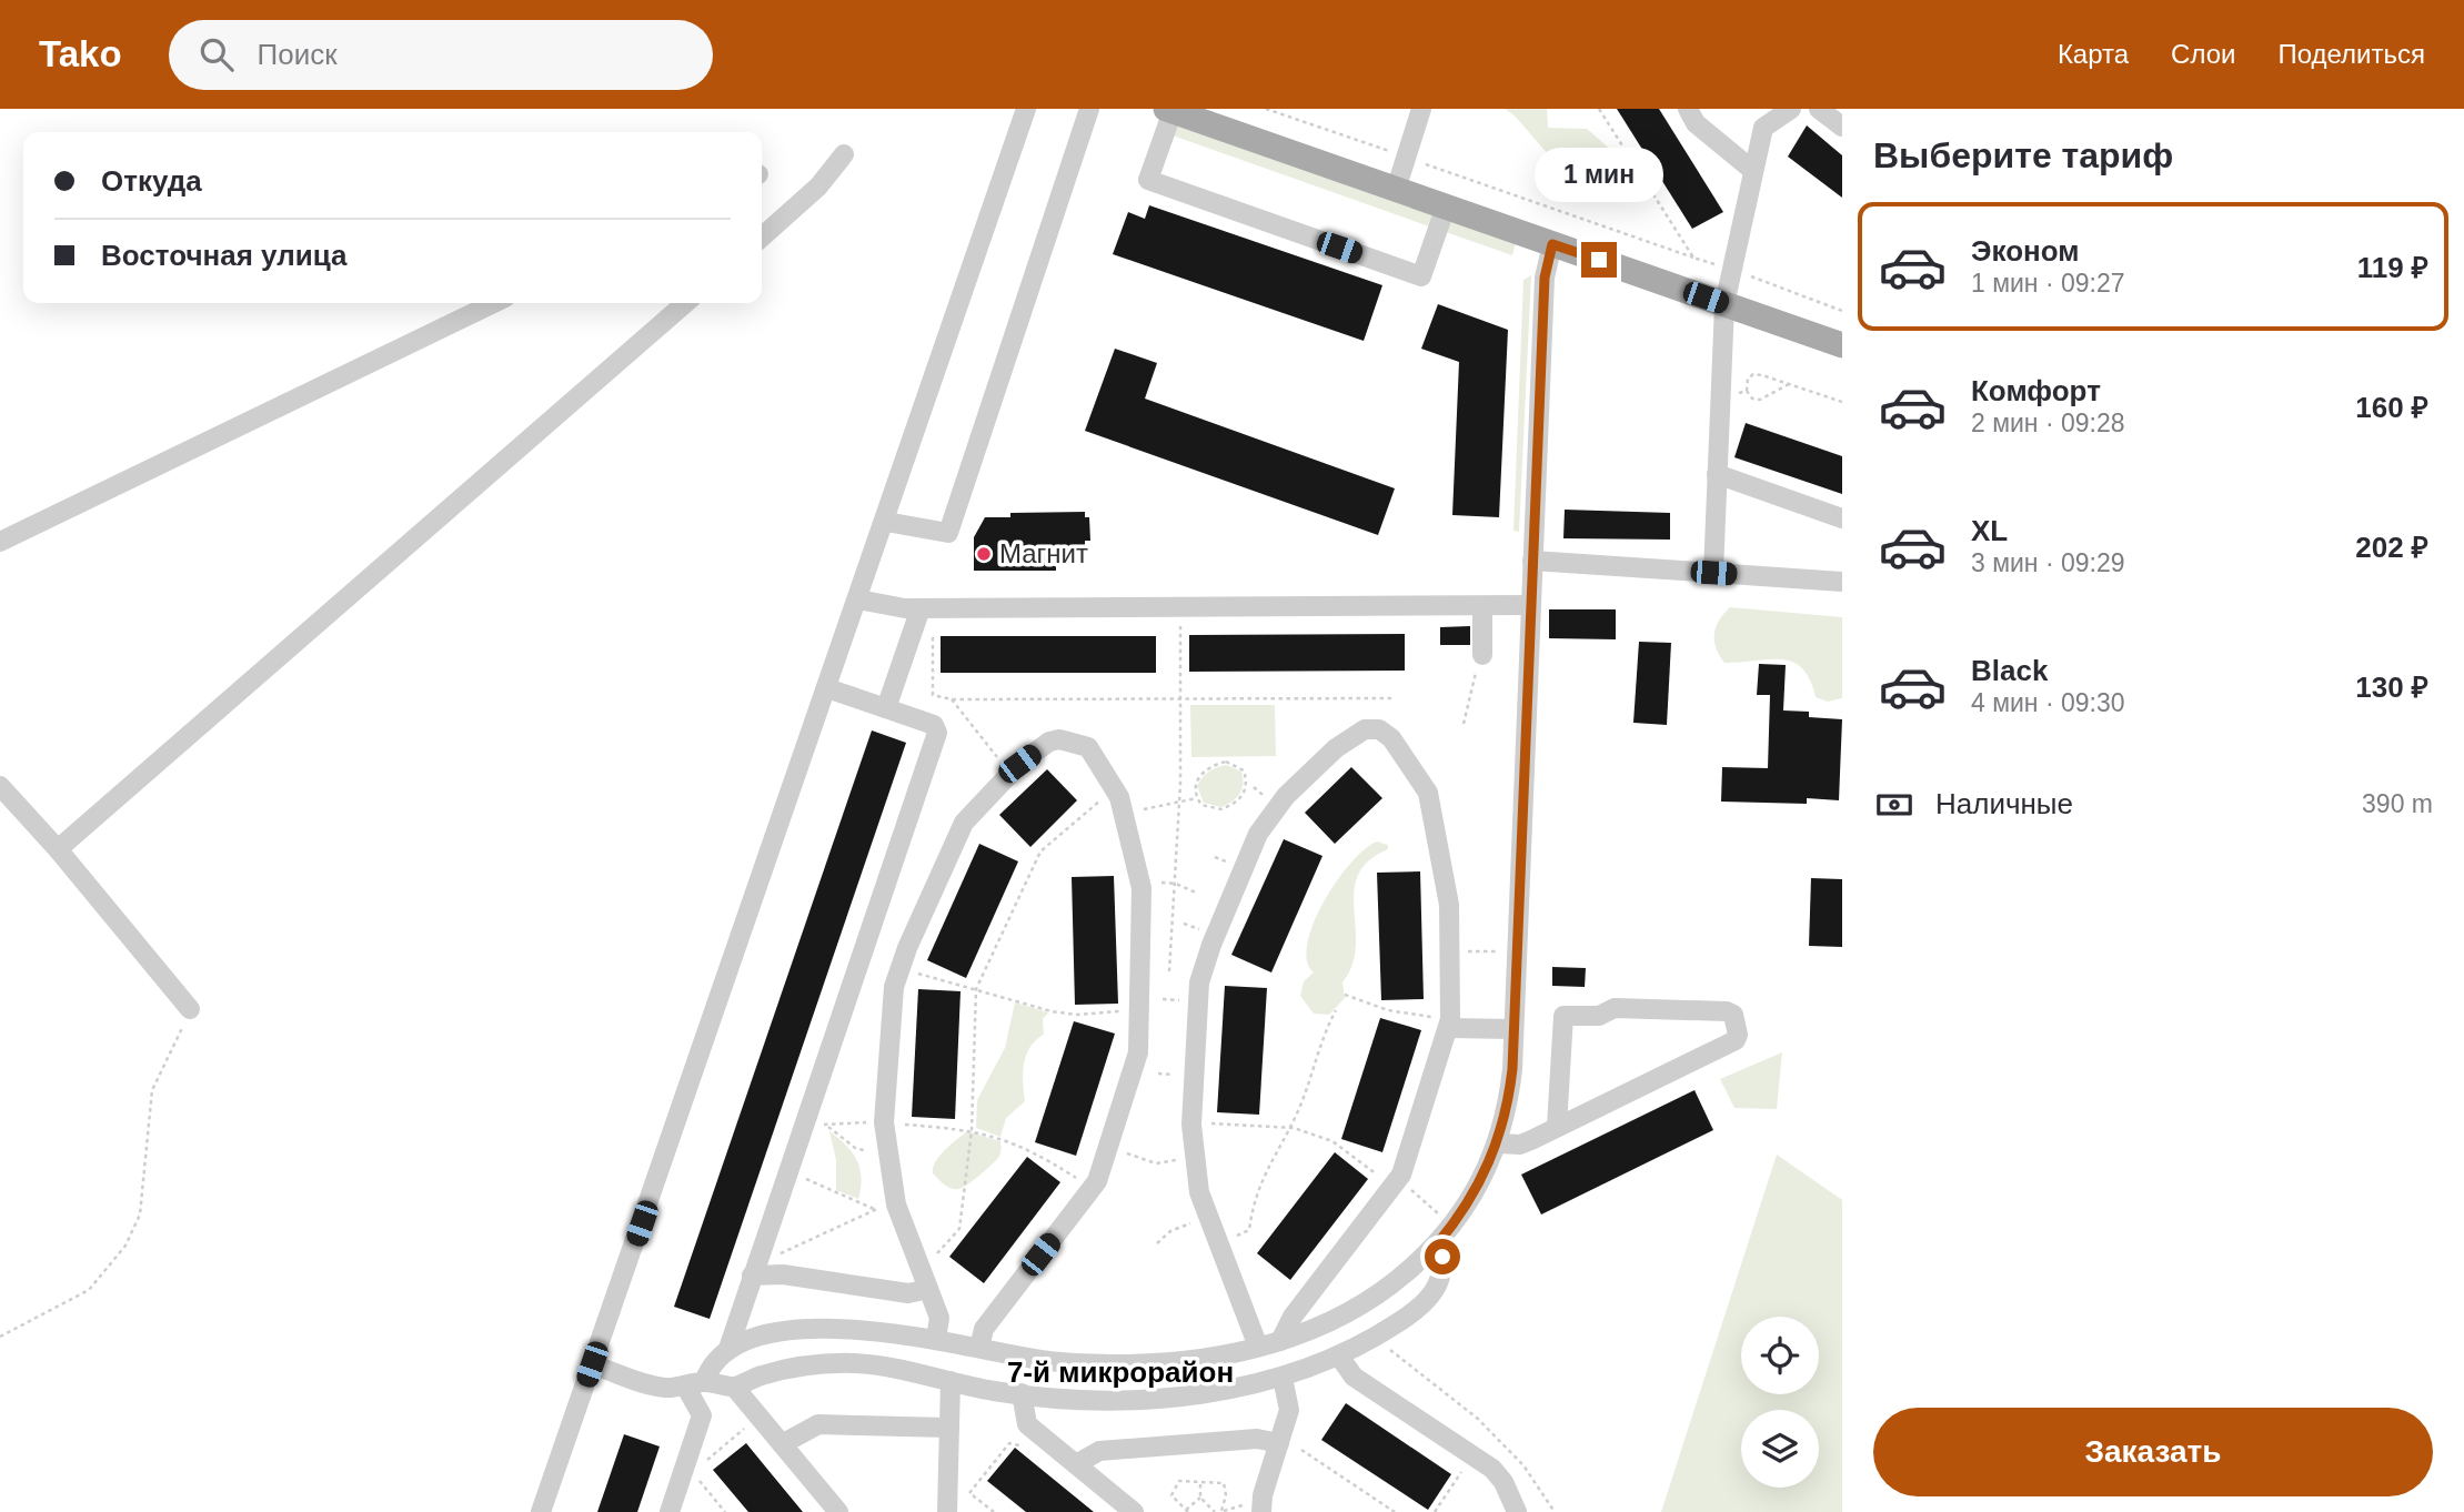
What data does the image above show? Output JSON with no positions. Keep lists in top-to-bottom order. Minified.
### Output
{"districts":["7-й микрорайон"],"places":["Магнит"],"page":{"header":"Tako","search":"Поиск","nav":["Карта","Слои","Поделиться"],"heading":"Выберите тариф","banner":["Откуда","Восточная улица"],"bubble":"1 мин","list":[{"name":"Эконом","note":"1 мин · 09:27","value":"119 ₽"},{"name":"Комфорт","note":"2 мин · 09:28","value":"160 ₽"},{"name":"XL","note":"3 мин · 09:29","value":"202 ₽"},{"name":"Black","note":"4 мин · 09:30","value":"130 ₽"}],"pay":["Наличные","390 m"],"buttons":"Заказать"}}
